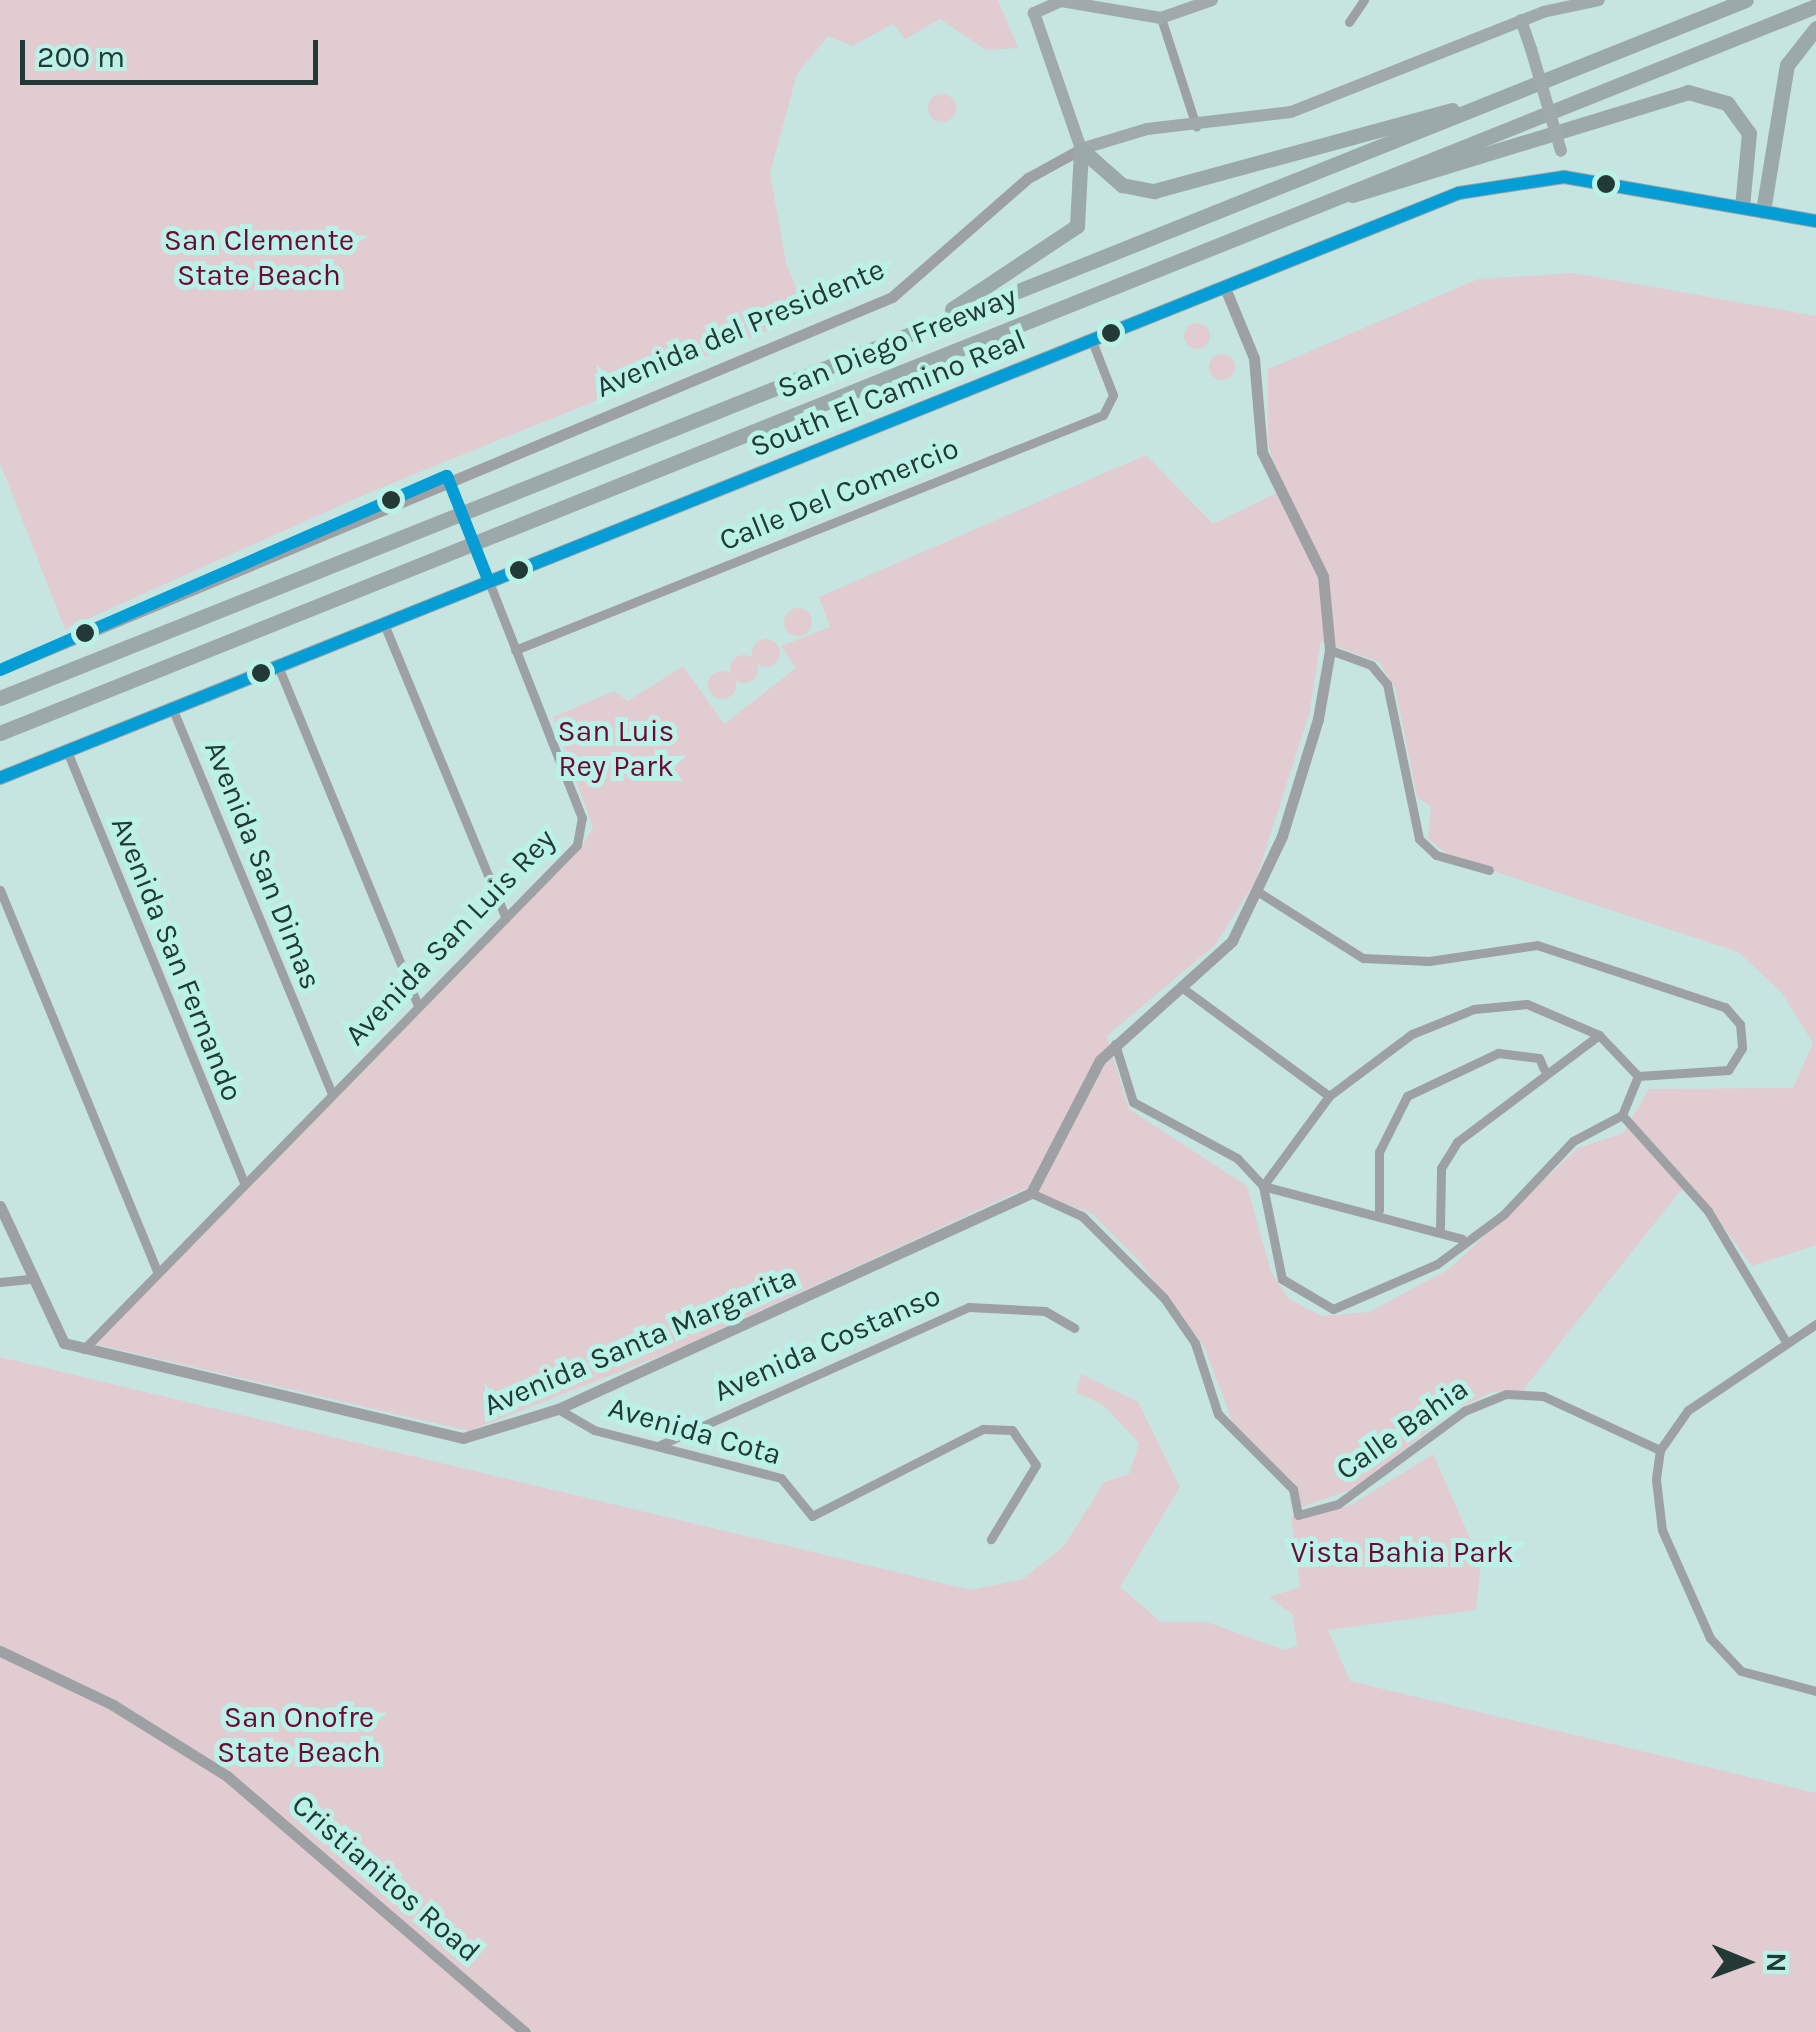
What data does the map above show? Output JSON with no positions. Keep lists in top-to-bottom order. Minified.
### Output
{"streets":{"highway":["San Diego Freeway"],"main road":["Avenida del Presidente","South El Camino Real"],"street":["Calle Del Comercio","Avenida San Dimas","Avenida San Luis Rey","Avenida San Fernando","Avenida Santa Margarita","Avenida Costanso","Calle Bahia","Avenida Cota","Cristianitos Road"]},"crossings":[["Avenida del Presidente","Avenida San Luis Rey"],["South El Camino Real","Calle Del Comercio"],["South El Camino Real","Avenida San Dimas"],["South El Camino Real","Avenida San Luis Rey"],["South El Camino Real","Avenida San Fernando"],["Calle Del Comercio","Avenida San Luis Rey"],["Avenida San Dimas","Avenida San Luis Rey"],["Avenida San Luis Rey","Avenida San Fernando"],["Avenida San Luis Rey","Avenida Santa Margarita"],["Avenida Santa Margarita","Calle Bahia"],["Avenida Santa Margarita","Avenida Cota"],["Avenida Costanso","Avenida Cota"]],"parks":["San Clemente State Beach","San Luis Rey Park","Vista Bahia Park","San Onofre State Beach"],"scale_bar":"200 m","north":"right"}
